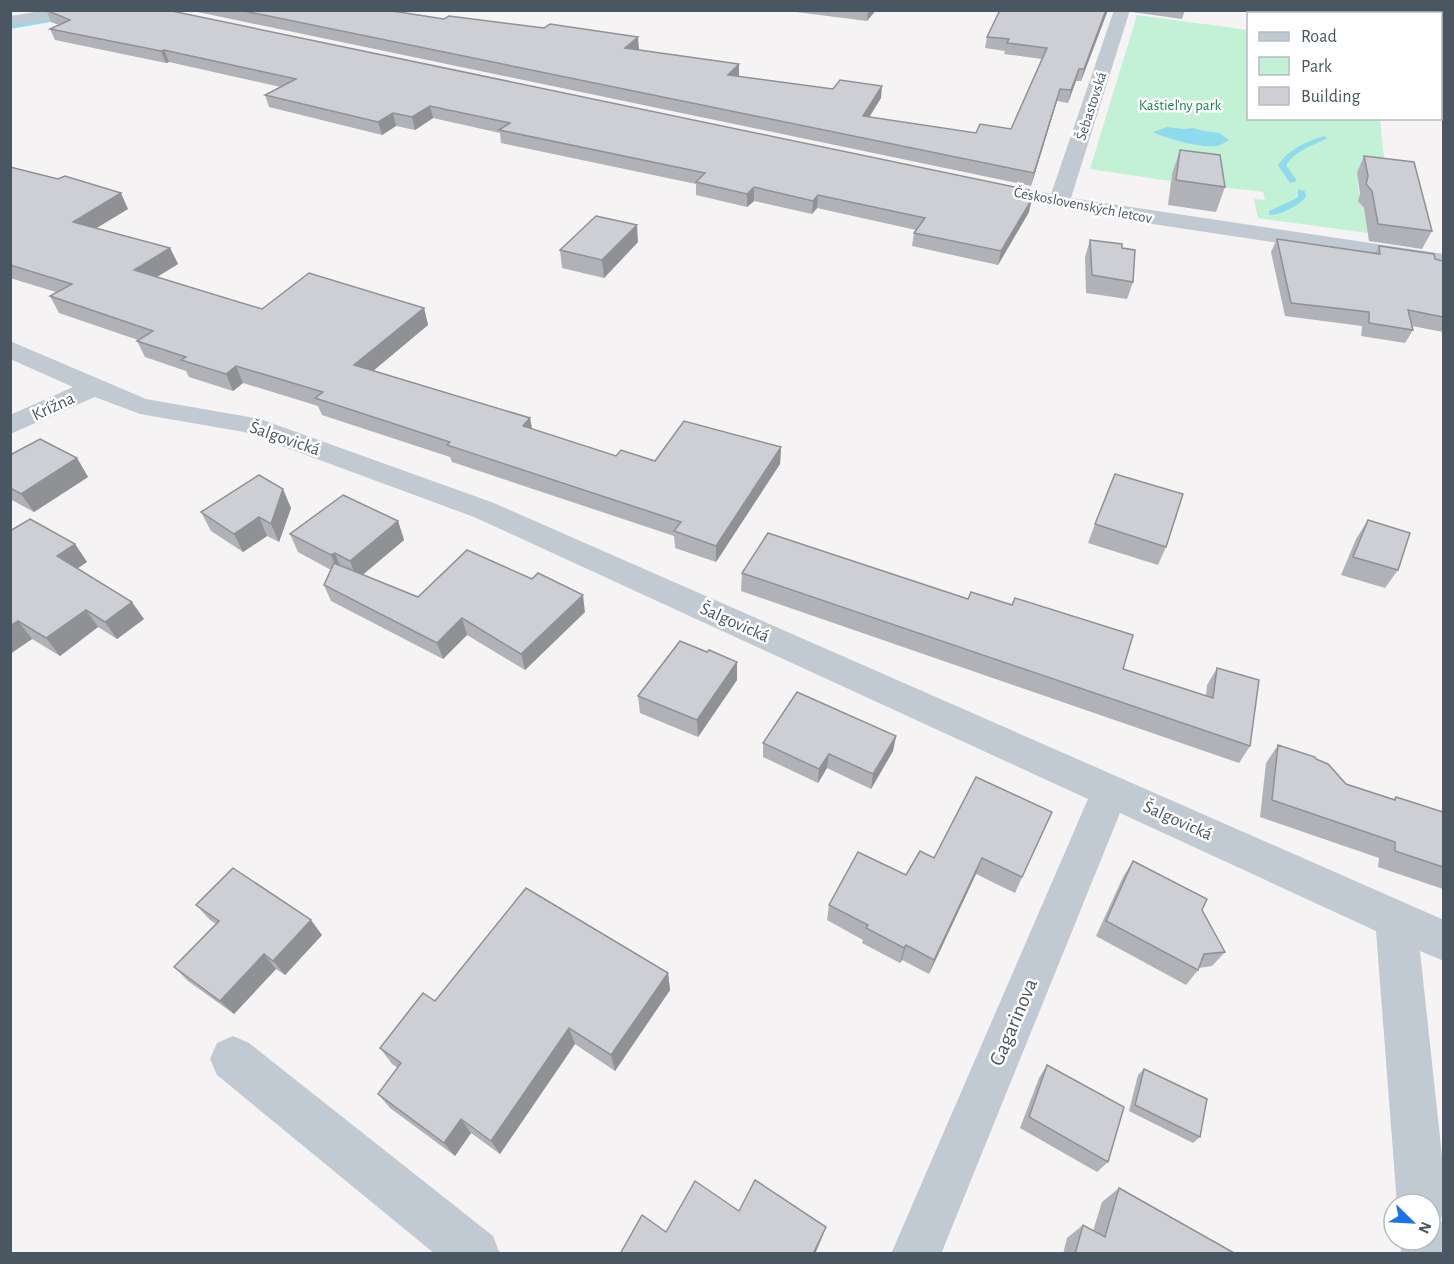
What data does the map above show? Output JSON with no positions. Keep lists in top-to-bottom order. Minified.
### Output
{"streets":{"street":["Šebastovská","Československých letcov","Krížna","Šalgovická","Gagarinova"]},"crossings":[["Šebastovská","Československých letcov"],["Krížna","Šalgovická"],["Šalgovická","Gagarinova"]],"parks":["Kaštieľny park"],"legend":["Road","Park","Building"],"north":"bottom right"}
